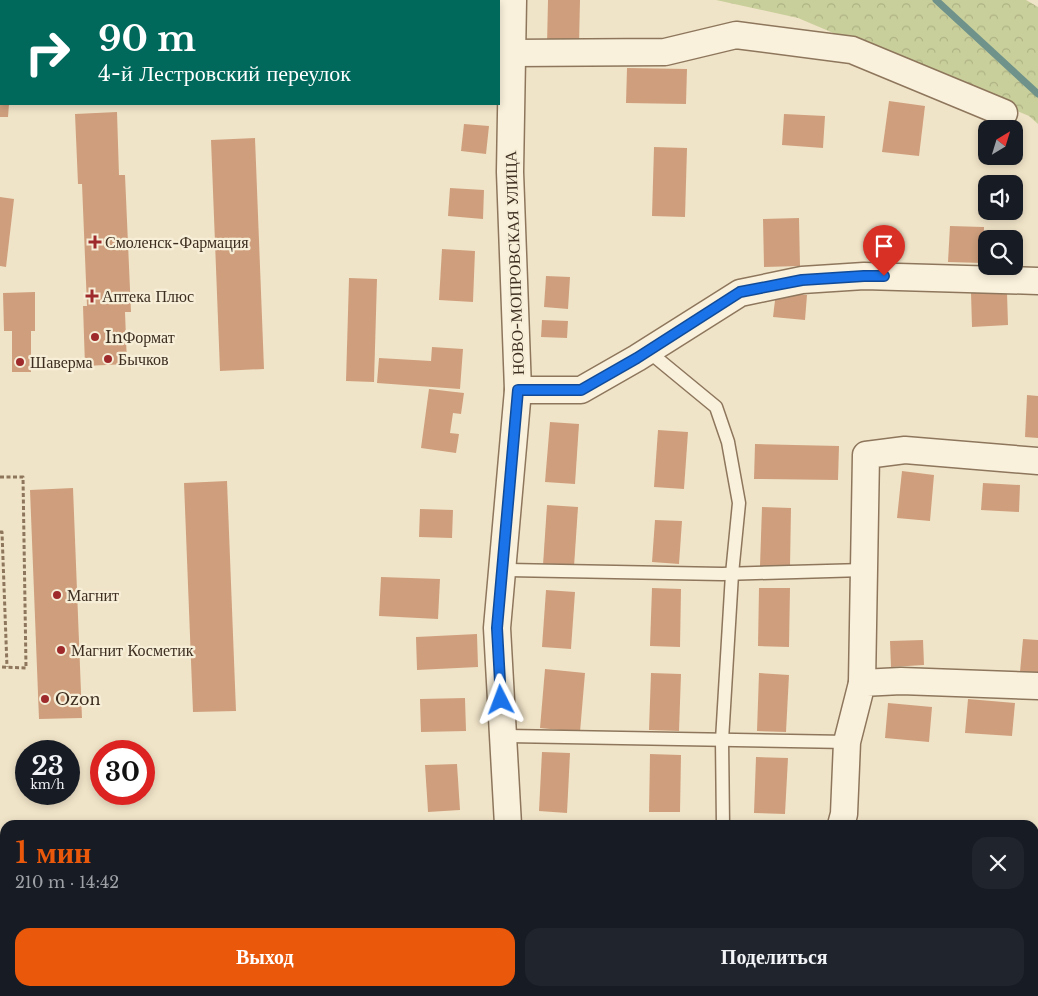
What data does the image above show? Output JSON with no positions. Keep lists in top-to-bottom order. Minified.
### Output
{"streets":{"street":["НОВО-МОПРОВСКАЯ УЛИЦА"]},"places":{"health":["Смоленск-Фармация","Аптека Плюс"],"other":["InФормат","Бычков","Шаверма","Магнит","Магнит Косметик","Ozon"]},"north":"top right","page":{"turn":["90 m","4-й Лестровский переулок"],"speed":"23 km/h","limit":"30","heading":["1 мин","210 m · 14:42"],"buttons":["Выход","Поделиться"]}}
